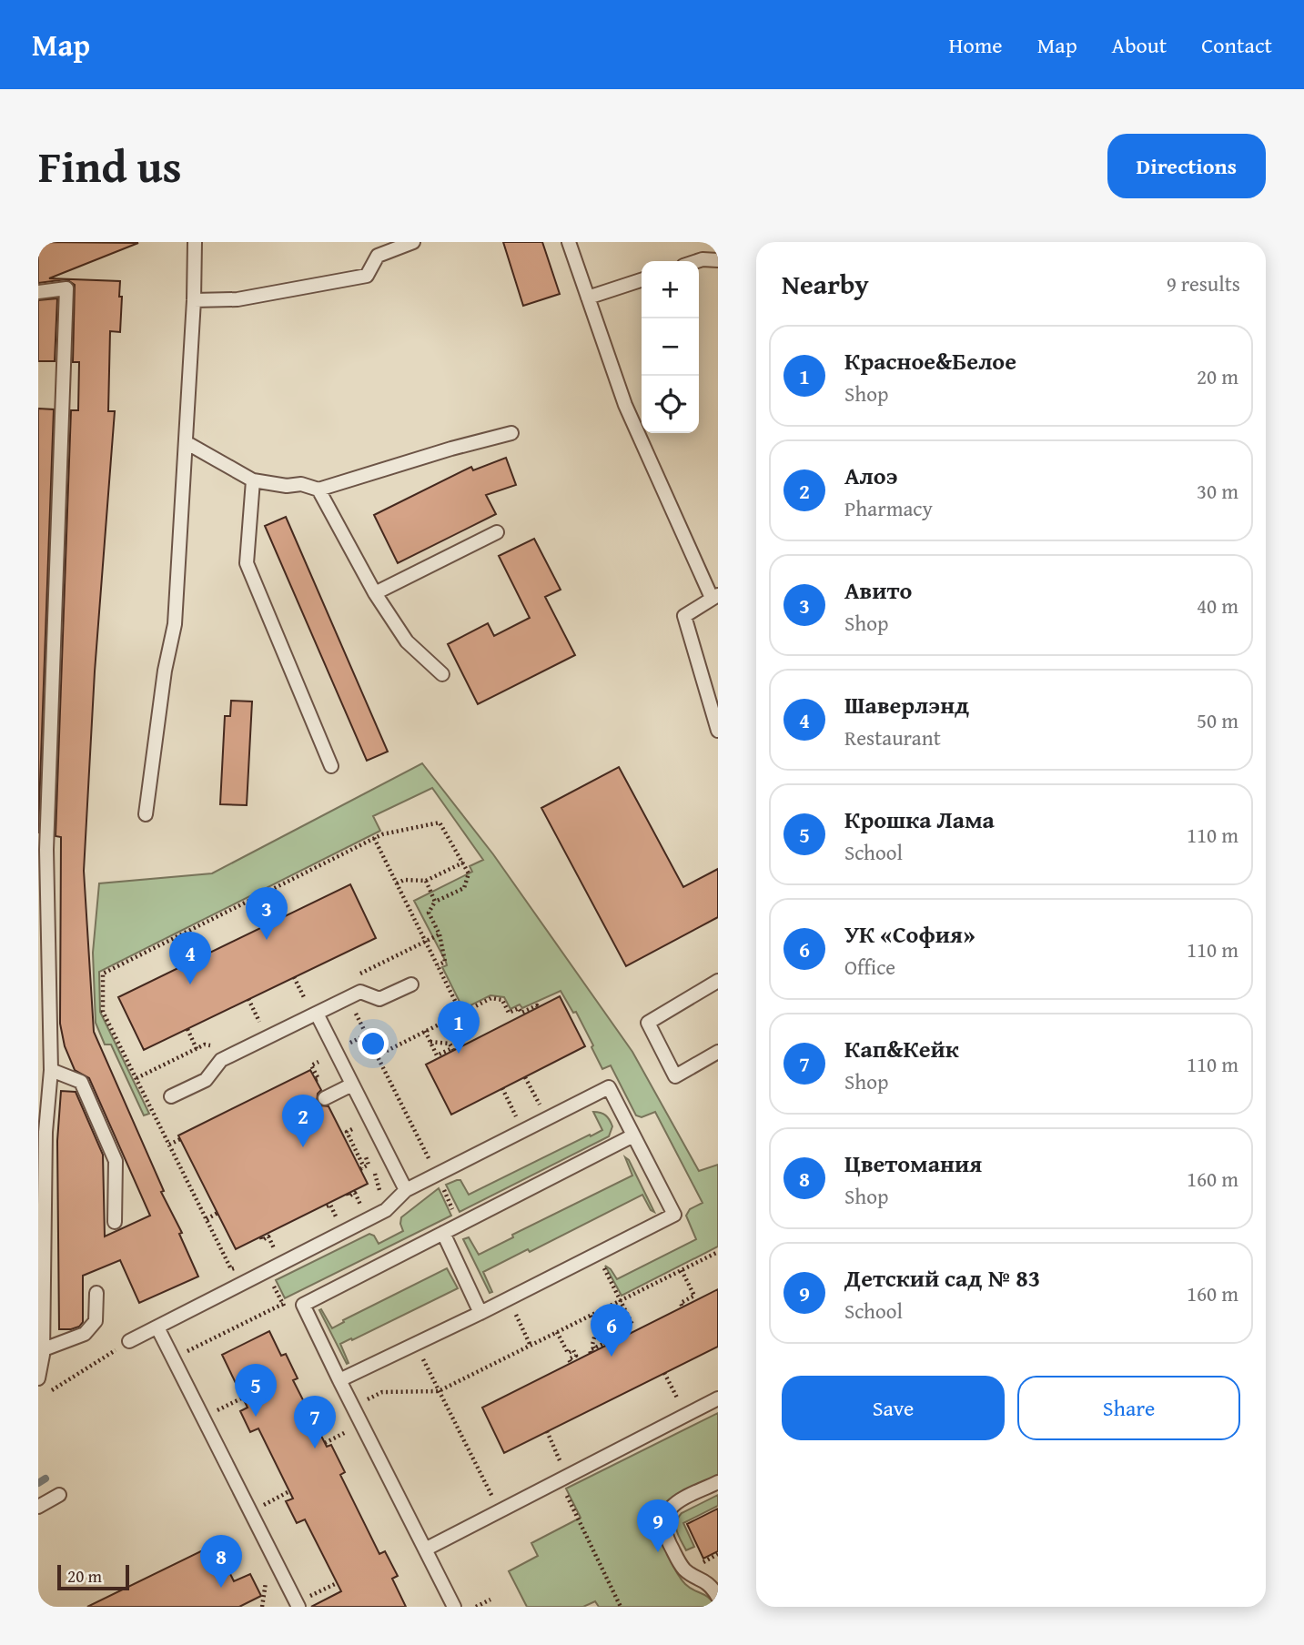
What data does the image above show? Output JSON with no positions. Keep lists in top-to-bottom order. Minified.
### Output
{"scale_bar":"20 m","page":{"header":"Map","nav":["Home","Map","About","Contact"],"title":"Find us","buttons":["Directions",["Save","Share"]],"heading":["Nearby","9 results"],"map_buttons":["+","−"],"list":[{"mark":"1","name":"Красное&Белое","note":"Shop","value":"20 m"},{"mark":"2","name":"Алоэ","note":"Pharmacy","value":"30 m"},{"mark":"3","name":"Авито","note":"Shop","value":"40 m"},{"mark":"4","name":"Шаверлэнд","note":"Restaurant","value":"50 m"},{"mark":"5","name":"Крошка Лама","note":"School","value":"110 m"},{"mark":"6","name":"УК «София»","note":"Office","value":"110 m"},{"mark":"7","name":"Кап&Кейк","note":"Shop","value":"110 m"},{"mark":"8","name":"Цветомания","note":"Shop","value":"160 m"},{"mark":"9","name":"Детский сад № 83","note":"School","value":"160 m"}],"pins":["3","4","1","2","6","5","7","9","8"],"scale":"20 m"}}
